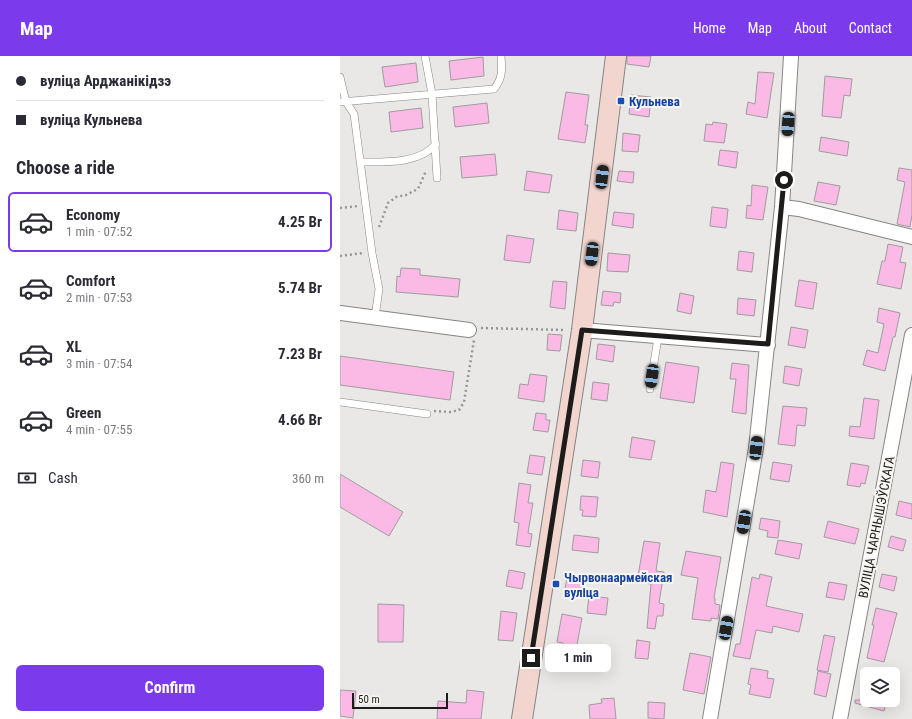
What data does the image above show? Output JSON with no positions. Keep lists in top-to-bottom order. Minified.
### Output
{"streets":{"street":["ВУЛІЦА ЧАРНЫШЭЎСКАГА"]},"places":{"transit":["Кульнева","Чырвонаармейская вуліца"]},"scale_bar":"50 m","page":{"header":"Map","nav":["Home","Map","About","Contact"],"banner":["вуліца Арджанікідзэ","вуліца Кульнева"],"heading":"Choose a ride","list":[{"name":"Economy","note":"1 min · 07:52","value":"4.25 Br"},{"name":"Comfort","note":"2 min · 07:53","value":"5.74 Br"},{"name":"XL","note":"3 min · 07:54","value":"7.23 Br"},{"name":"Green","note":"4 min · 07:55","value":"4.66 Br"}],"pay":["Cash","360 m"],"bubble":"1 min","buttons":"Confirm","scale":"50 m"}}
